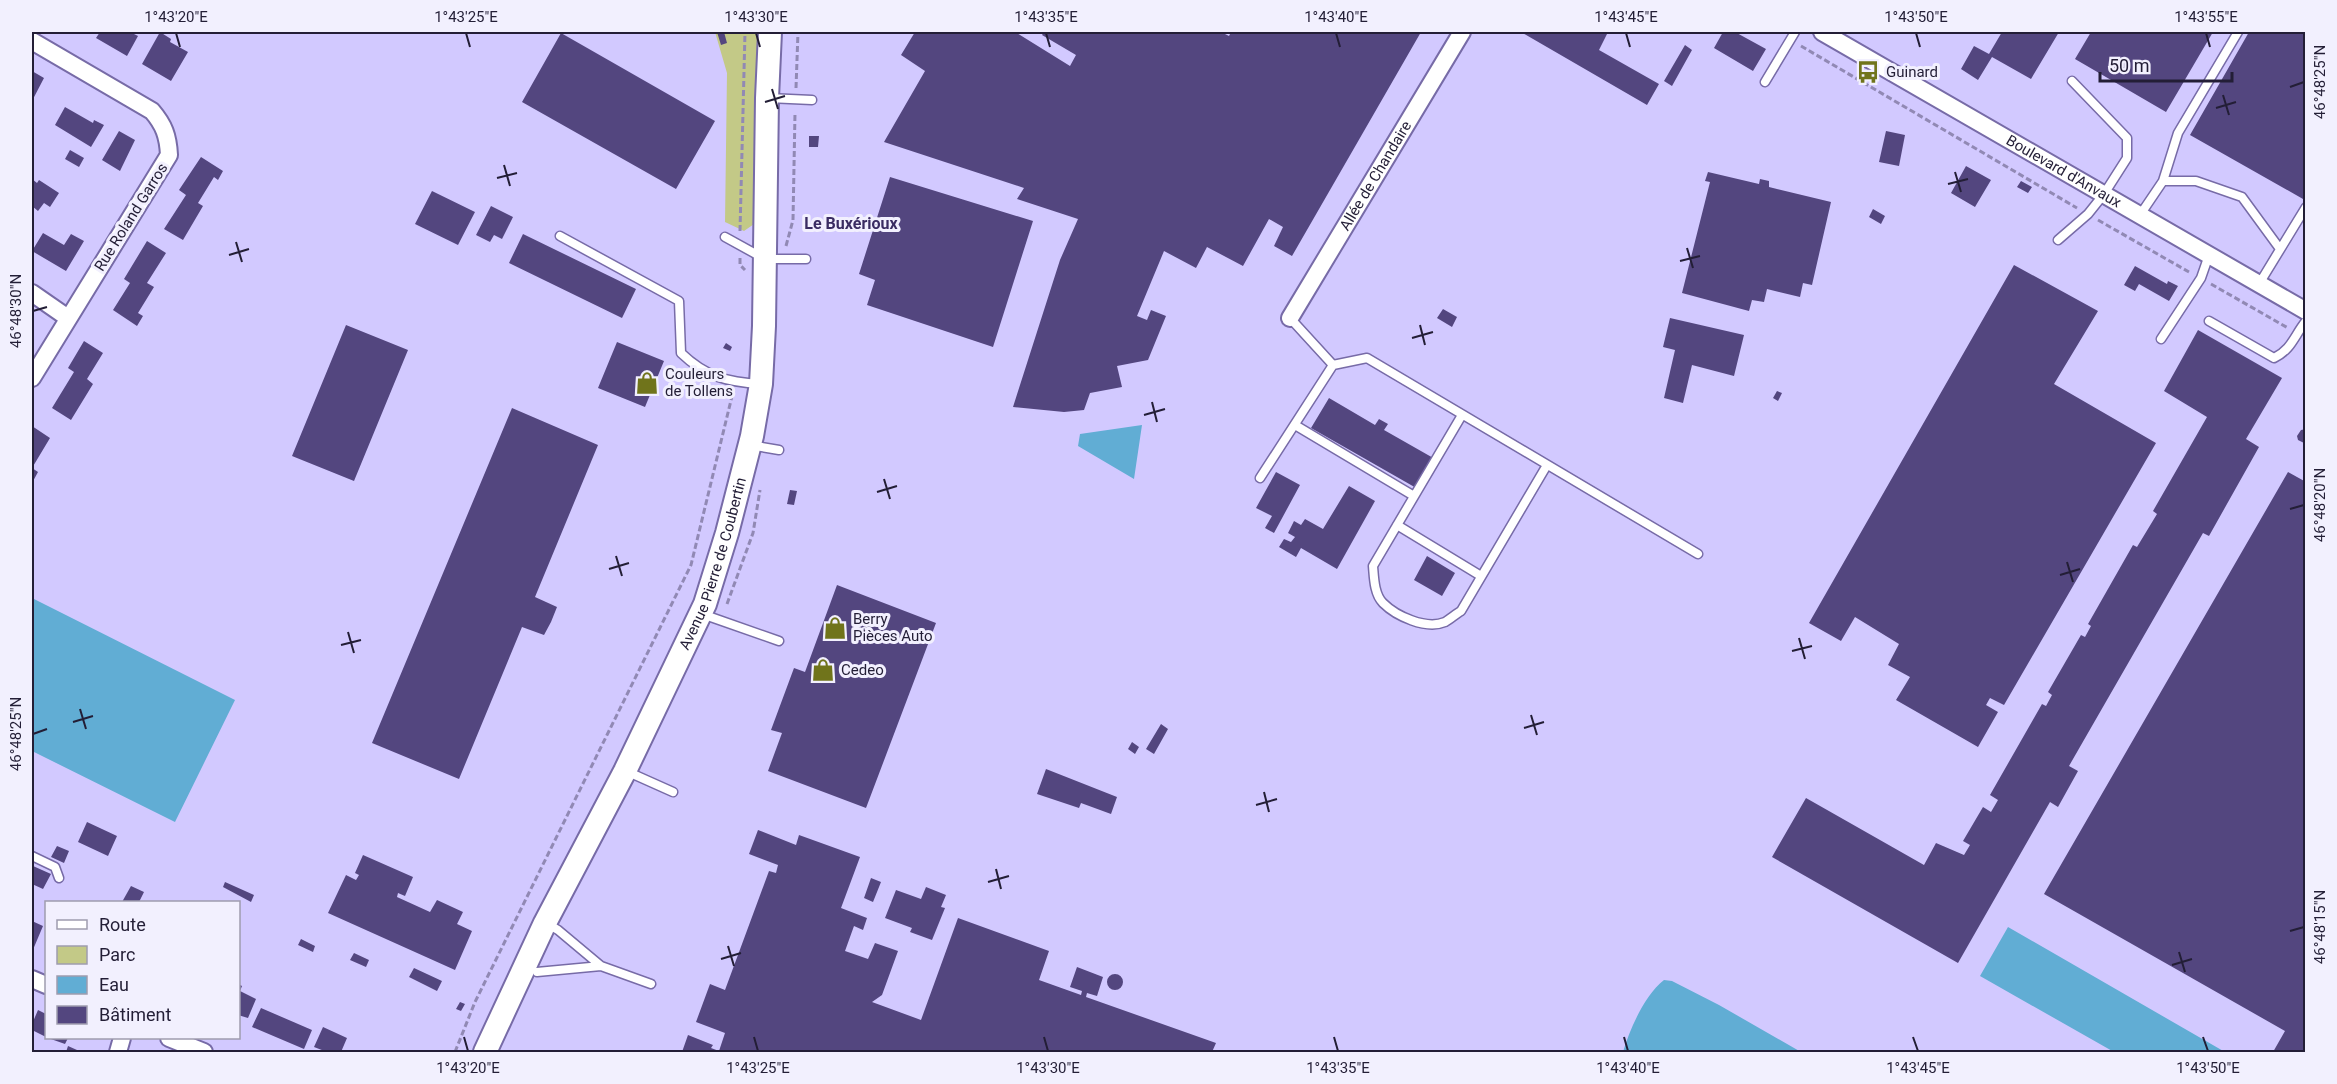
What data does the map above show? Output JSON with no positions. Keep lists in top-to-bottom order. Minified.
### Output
{"streets":{"street":["Boulevard d'Anvaux","Allée de Chandaire","Rue Roland Garros","Avenue Pierre de Coubertin"]},"districts":["Le Buxérioux"],"places":{"bus stop":["Guinard"],"shop":["Couleurs de Tollens","Berry Pièces Auto","Cedeo"]},"legend":["Route","Parc","Eau","Bâtiment"],"scale_bar":"50 m","coordinates":["1°43'20\"E","1°43'25\"E","1°43'30\"E","1°43'35\"E","1°43'40\"E","1°43'45\"E","1°43'50\"E","1°43'55\"E","46°48'25\"N","46°48'30\"N","46°48'20\"N","46°48'15\"N"]}
